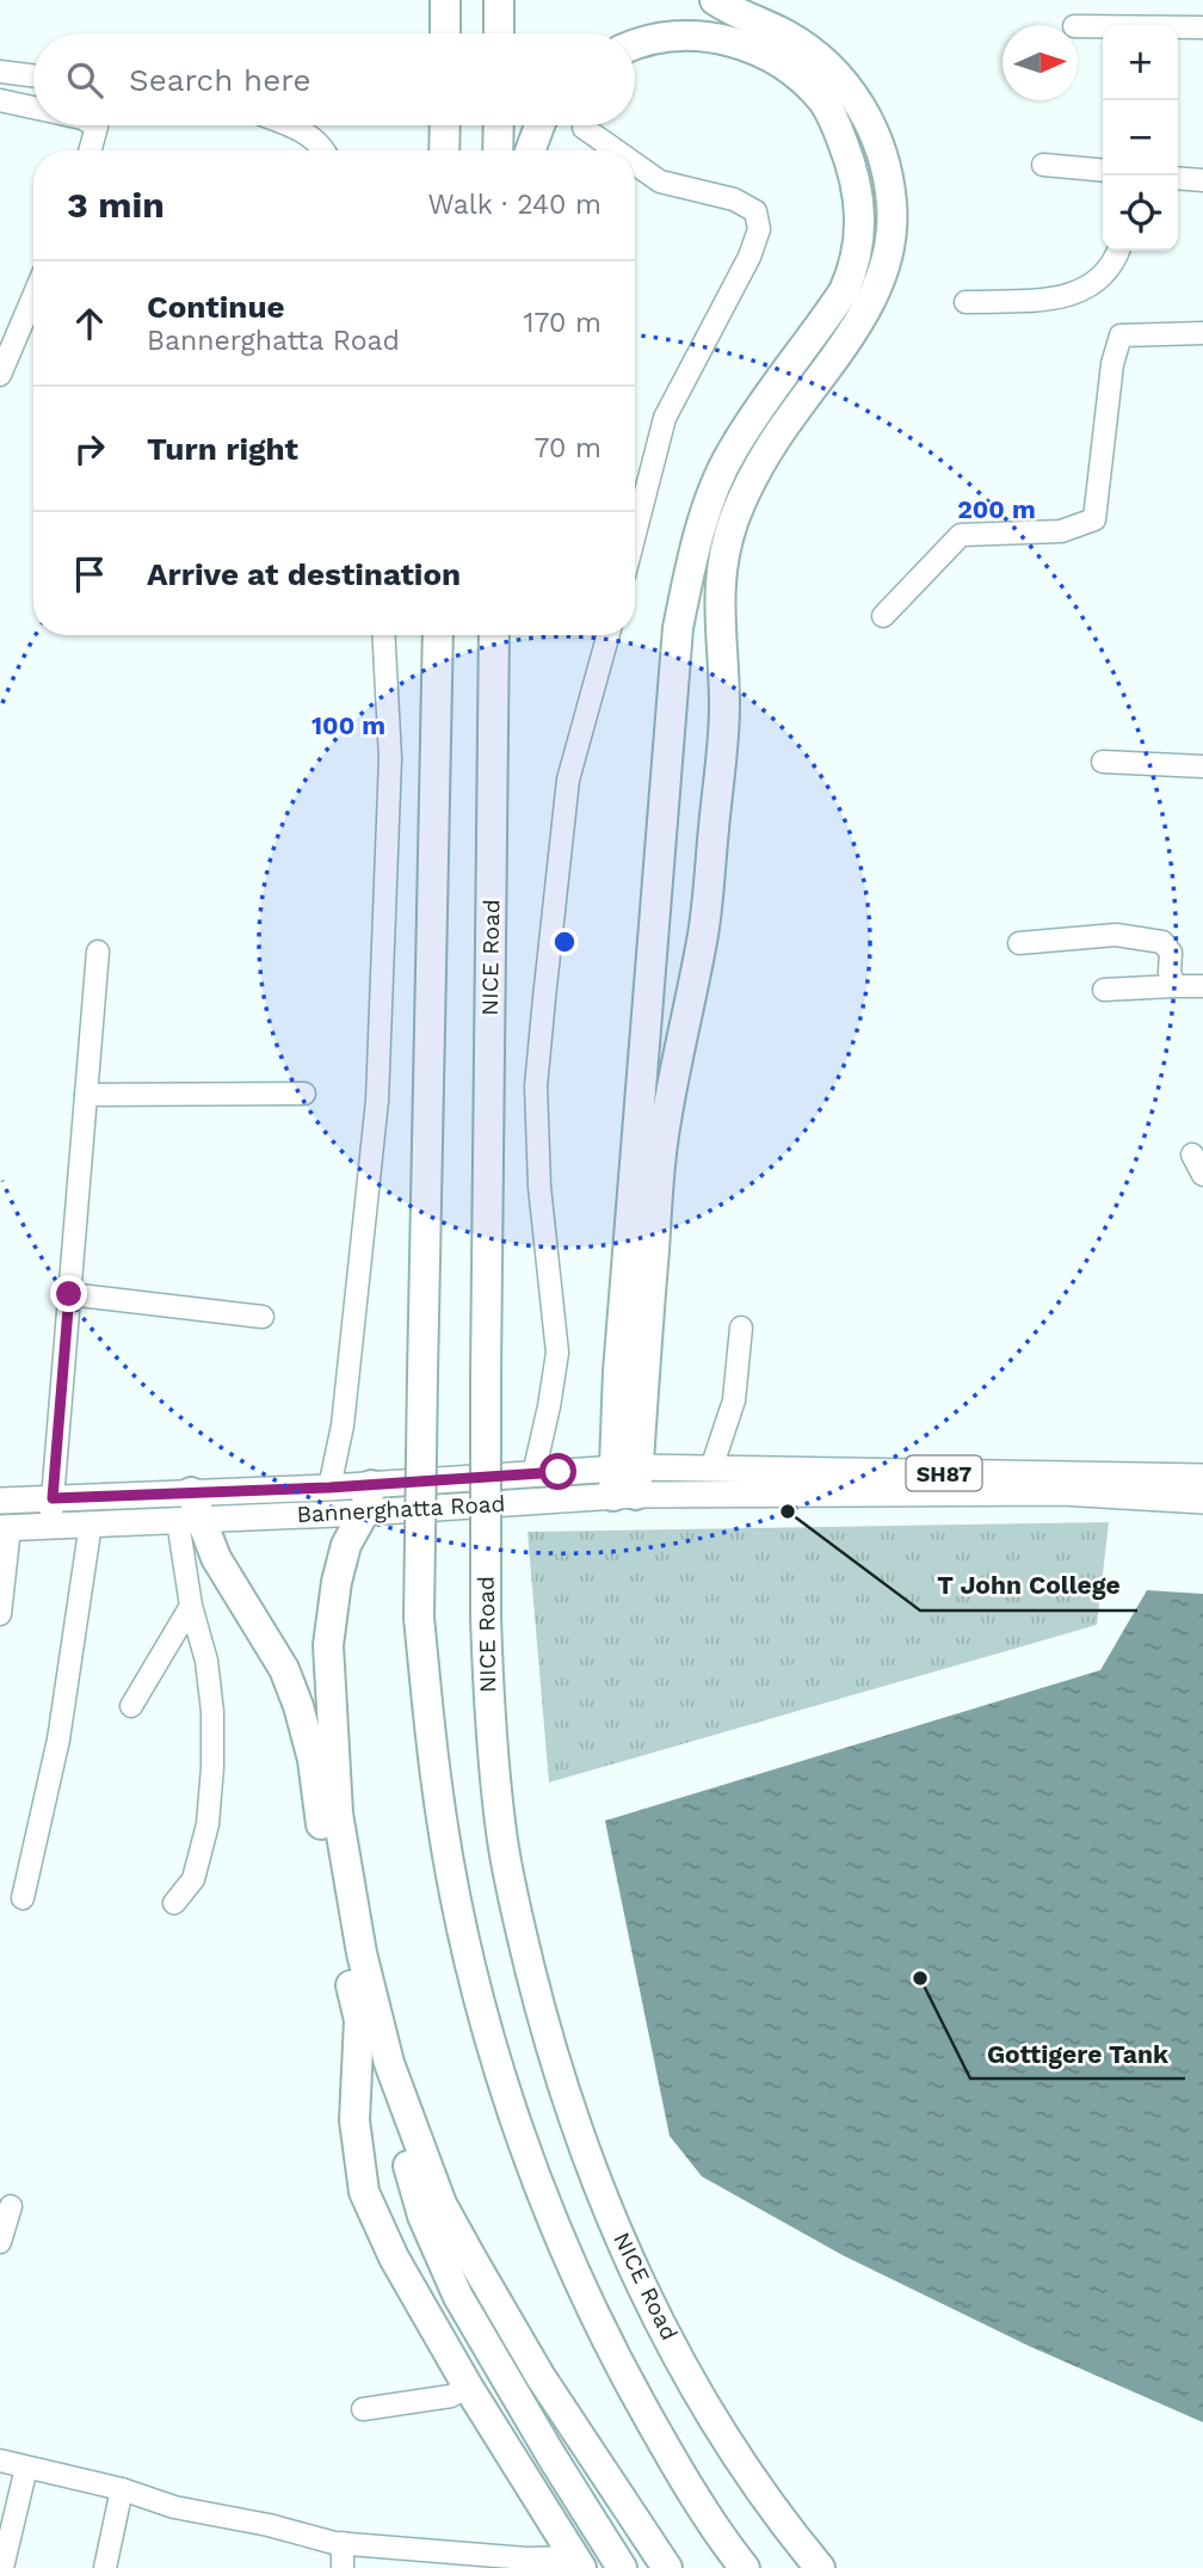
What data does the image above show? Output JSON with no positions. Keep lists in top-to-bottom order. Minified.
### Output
{"streets":{"highway":["NICE Road"],"main road":["SH87","Bannerghatta Road"]},"places":["T John College","Gottigere Tank"],"north":"right","page":{"map_buttons":["+","−"],"search":"Search here","heading":["3 min","Walk · 240 m"],"list":[["Continue","Bannerghatta Road","170 m"],["Turn right","70 m"],"Arrive at destination"]},"rings":["200 m","100 m"]}
